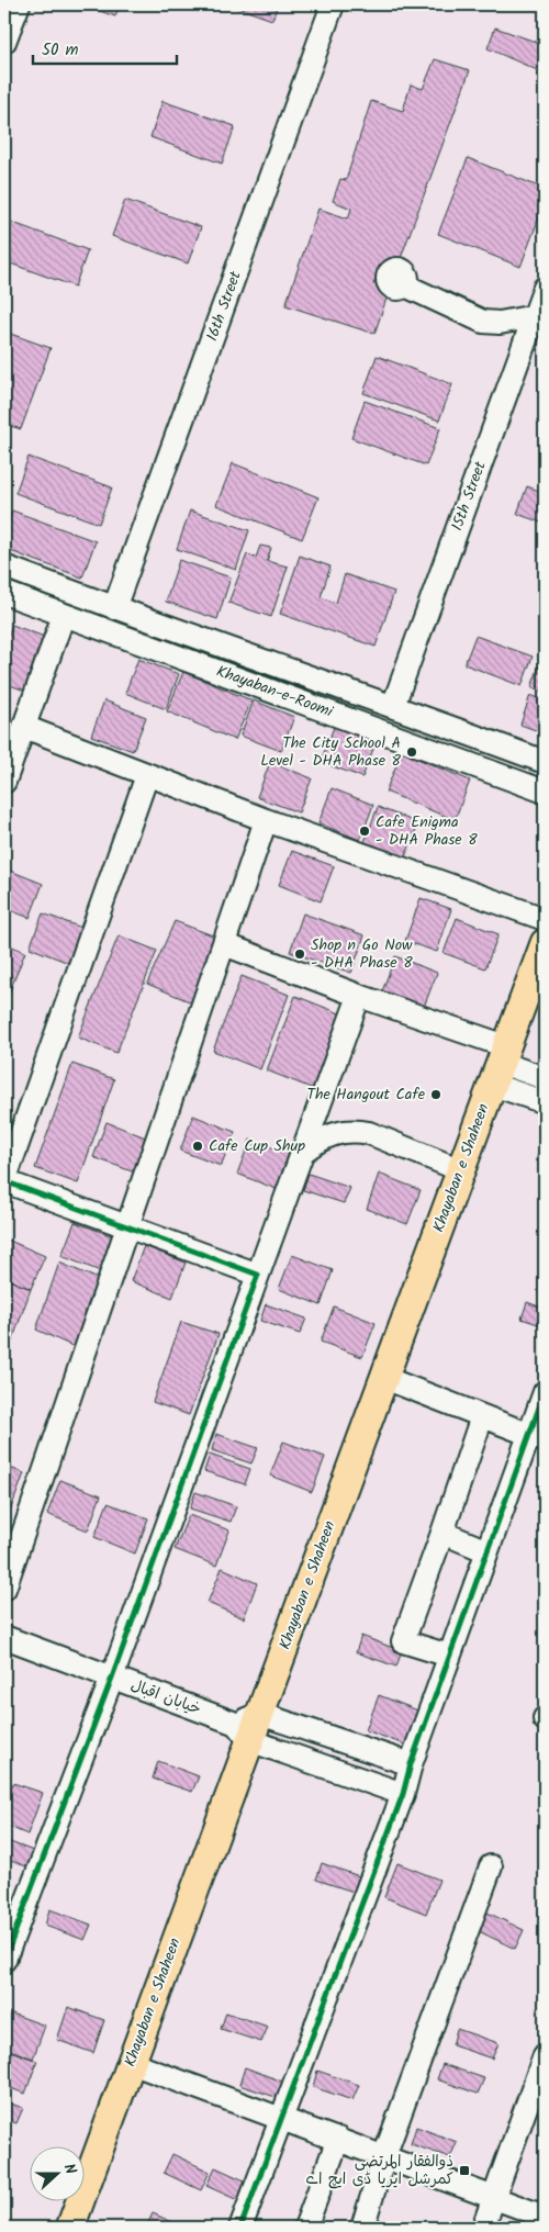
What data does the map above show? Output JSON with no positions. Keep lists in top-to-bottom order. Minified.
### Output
{"streets":{"main road":["Khayaban e Shaheen"],"street":["16th Street","15th Street","Khayaban-e-Roomi","خیابان اقبال"]},"crossings":[["16th Street","Khayaban-e-Roomi"],["15th Street","Khayaban-e-Roomi"],["Khayaban e Shaheen","خیابان اقبال"]],"places":{"other":["The City School A Level - DHA Phase 8","Cafe Enigma - DHA Phase 8","Shop n Go Now - DHA Phase 8","The Hangout Cafe","Cafe Cup Shup"],"transit":["ذوالفقار المرتضی کمرشل ایریا ڈی ایچ اے"]},"scale_bar":"50 m","north":"right"}
